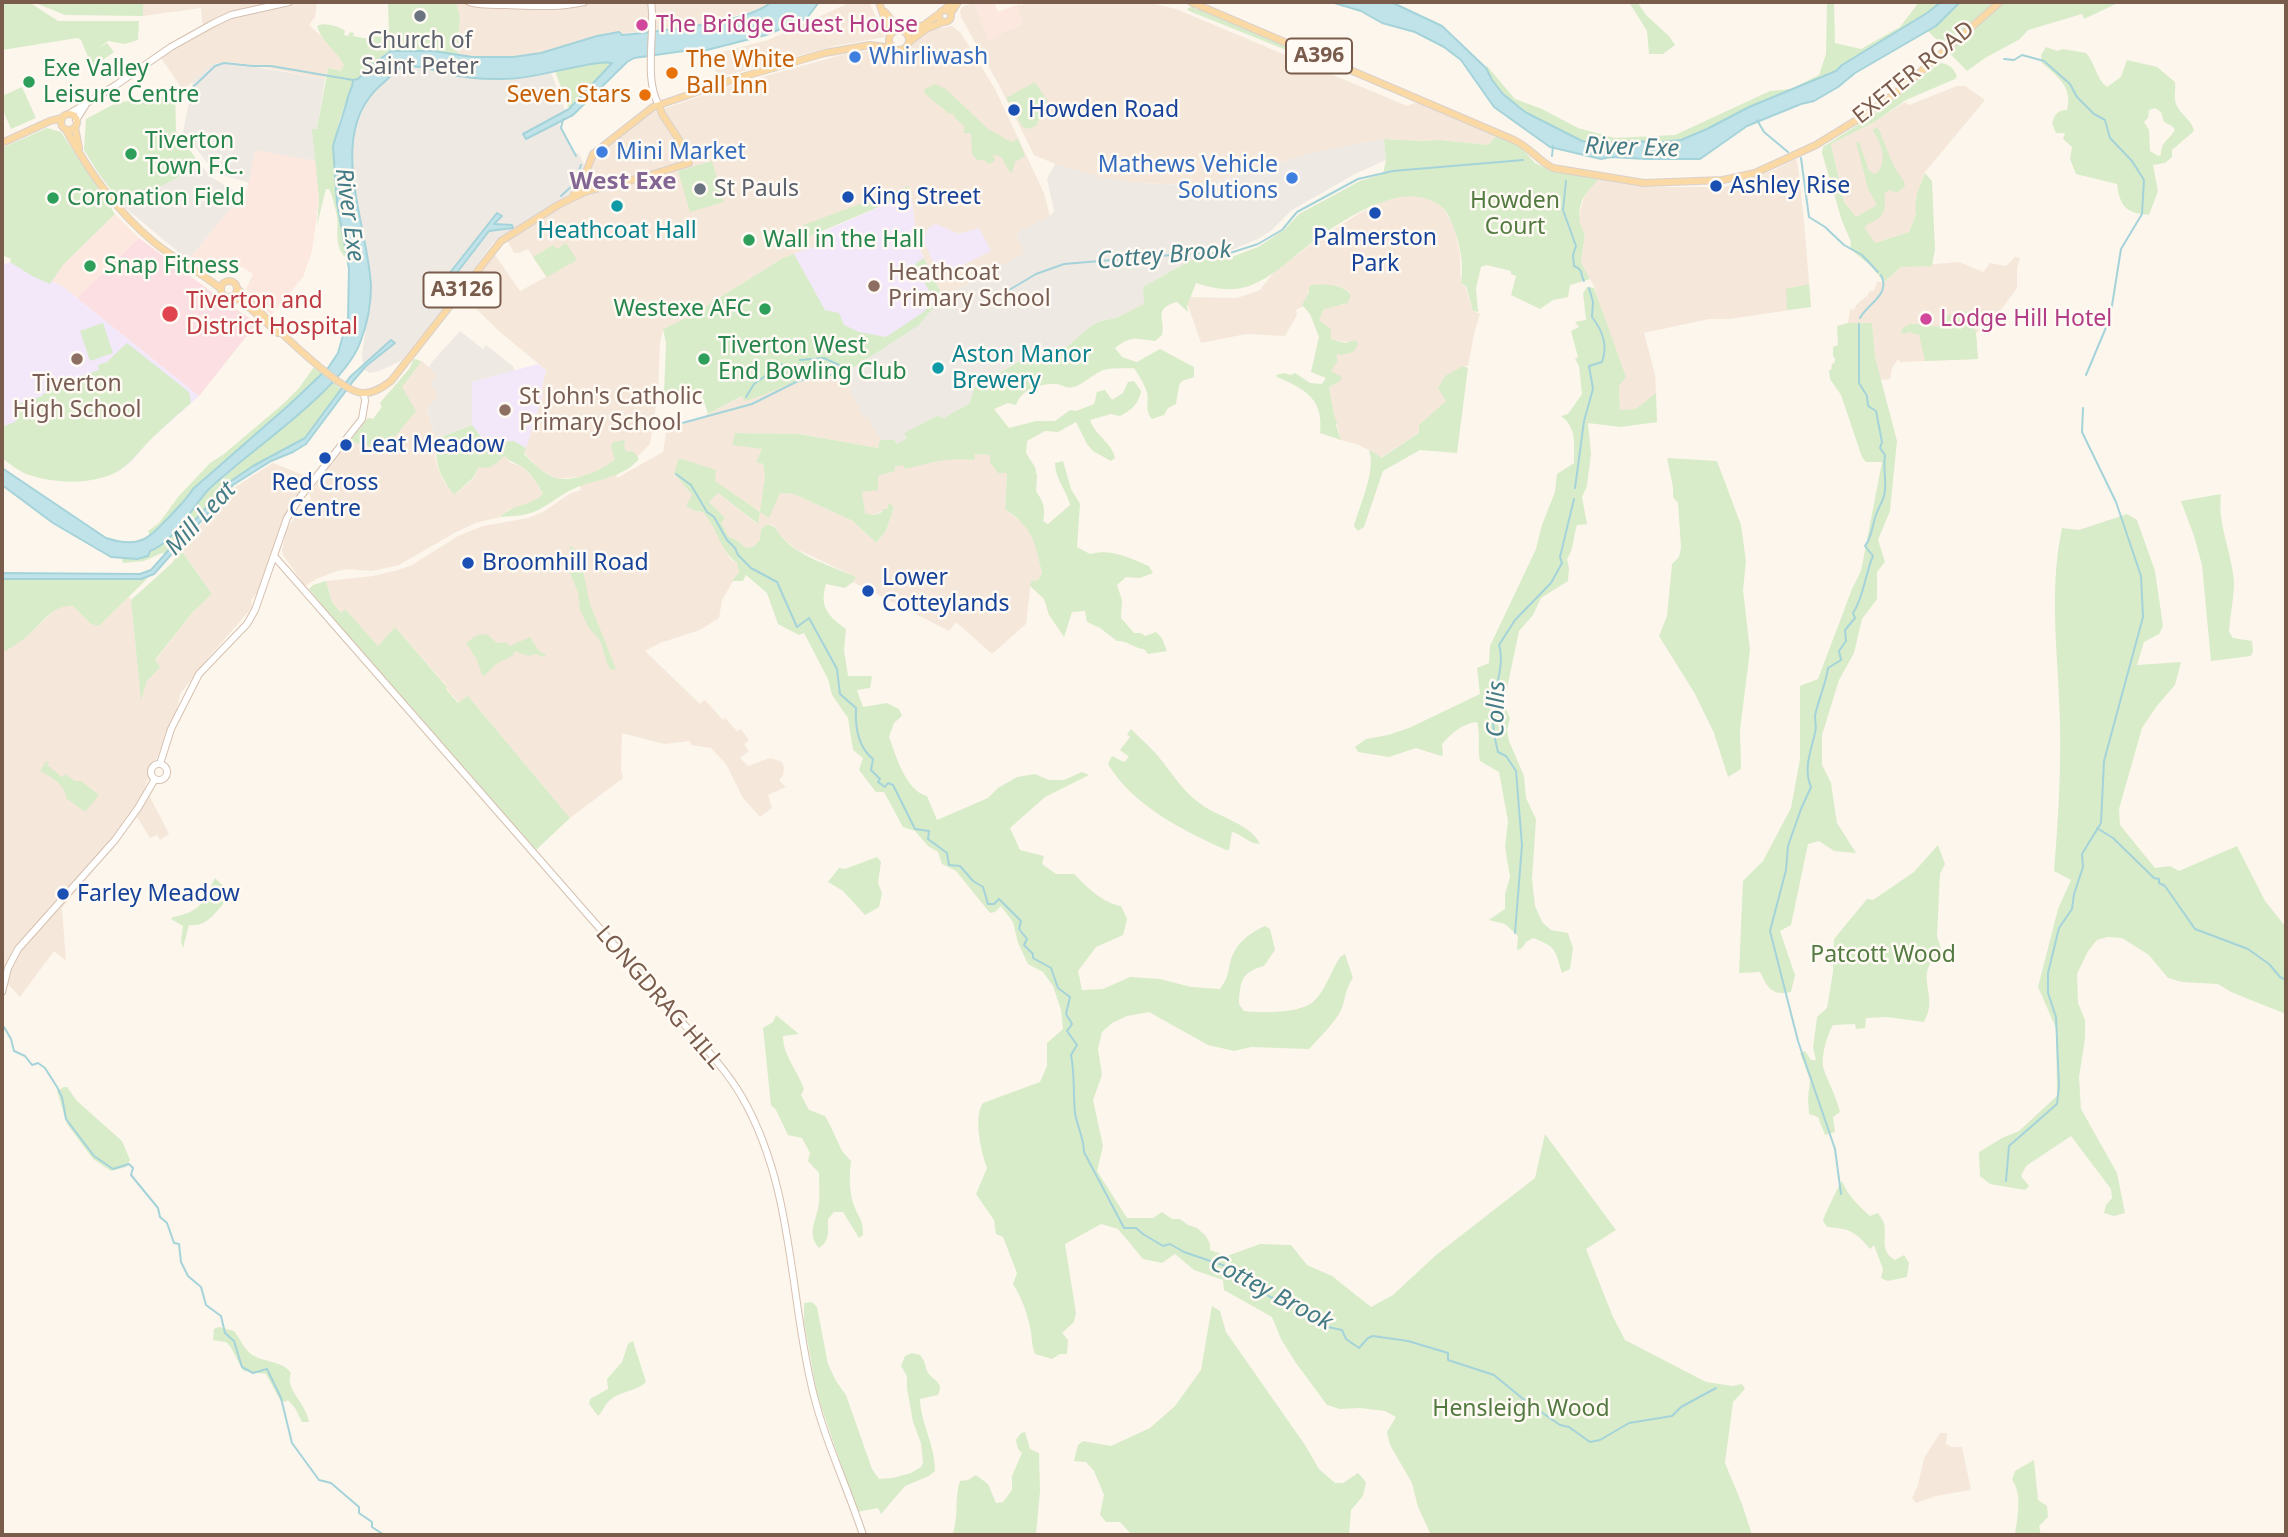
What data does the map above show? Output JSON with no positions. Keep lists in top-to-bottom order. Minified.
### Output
{"streets":{"main road":["A396","EXETER ROAD","A3126","LONGDRAG HILL"]},"districts":["West Exe"],"water":["River Exe","Cottey Brook","Mill Leat","Collis"],"parks":["Howden Court","Patcott Wood","Hensleigh Wood"],"places":["Church of Saint Peter","The Bridge Guest House","Whirliwash","The White Ball Inn","Exe Valley Leisure Centre","Seven Stars","Howden Road","Mini Market","Tiverton Town F.C.","Mathews Vehicle Solutions","Ashley Rise","St Pauls","King Street","Coronation Field","Heathcoat Hall","Palmerston Park","Wall in the Hall","Snap Fitness","Heathcoat Primary School","Westexe AFC","Tiverton and District Hospital","Lodge Hill Hotel","Tiverton High School","Tiverton West End Bowling Club","Aston Manor Brewery","St John's Catholic Primary School","Leat Meadow","Red Cross Centre","Broomhill Road","Lower Cotteylands","Farley Meadow"]}
